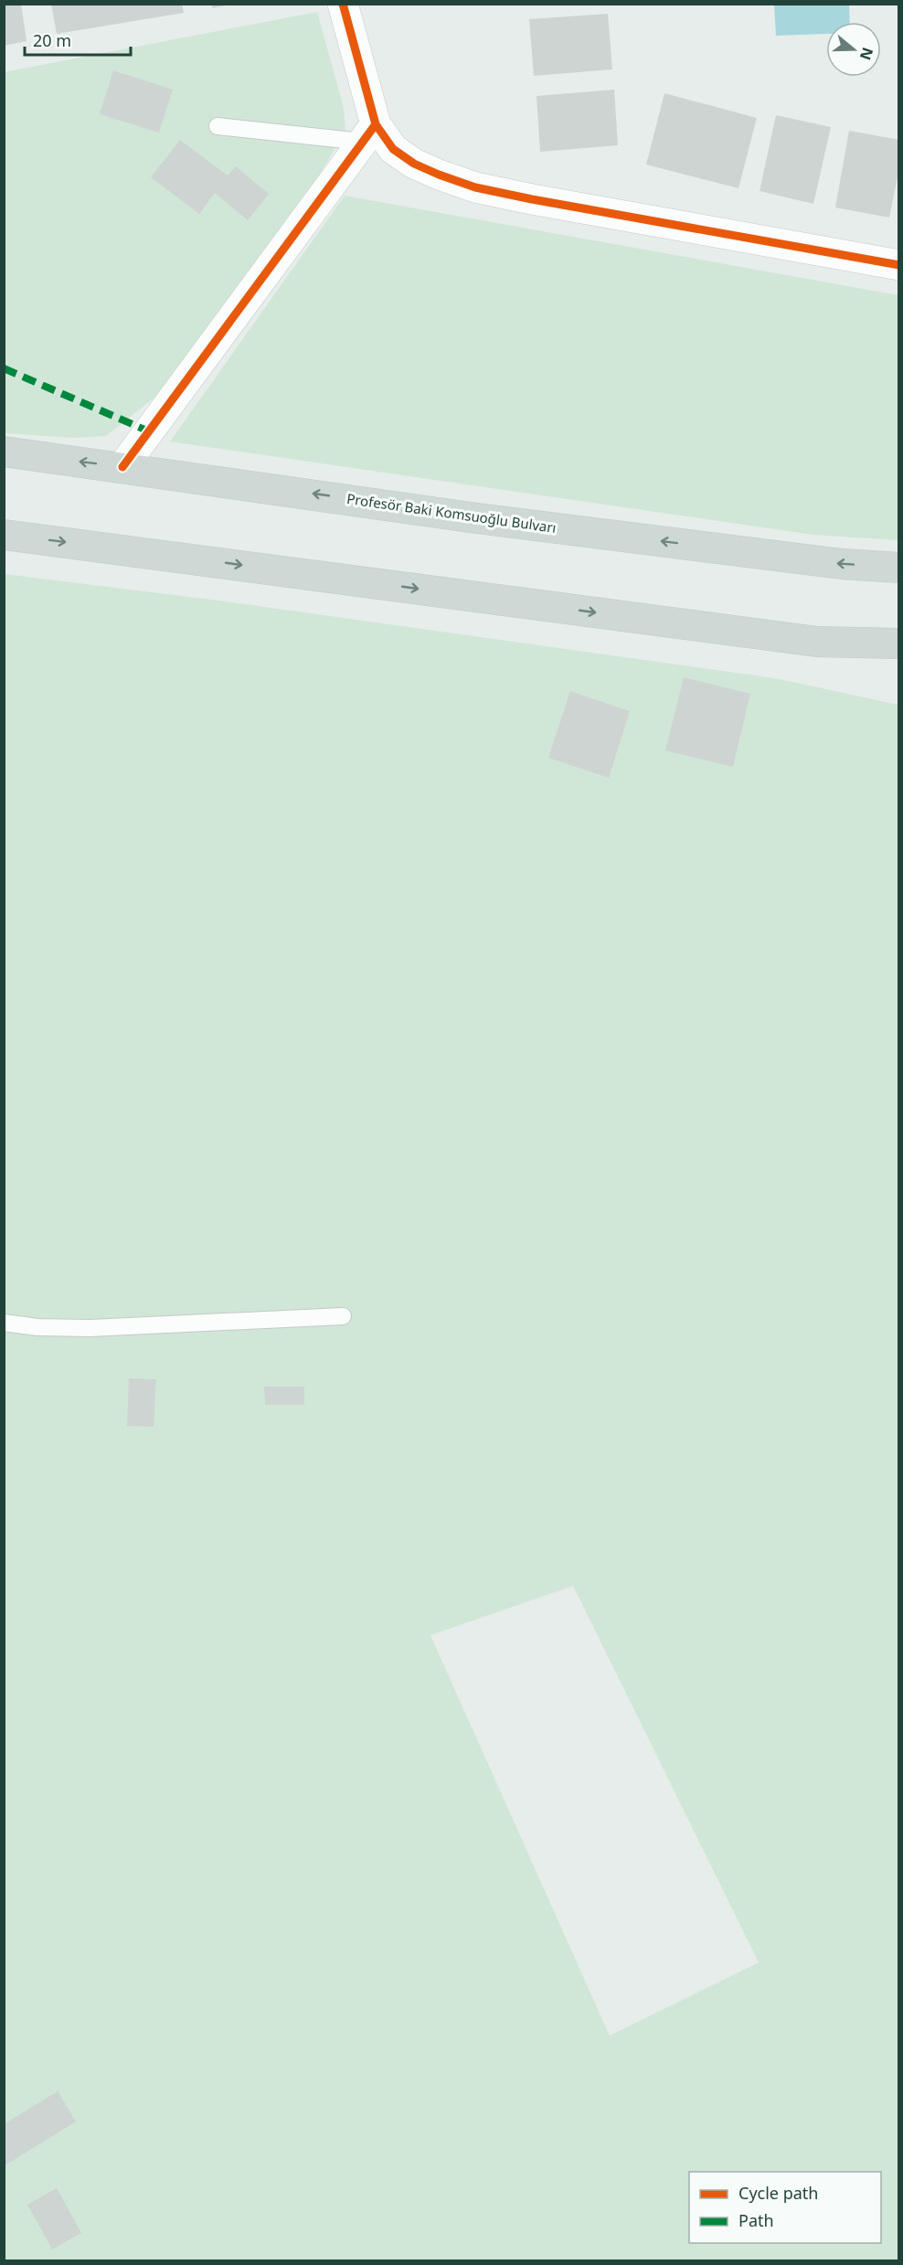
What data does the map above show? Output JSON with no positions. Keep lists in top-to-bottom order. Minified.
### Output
{"streets":{"main road":["Profesör Baki Komsuoğlu Bulvarı"]},"legend":["Cycle path","Path"],"scale_bar":"20 m","north":"right"}
